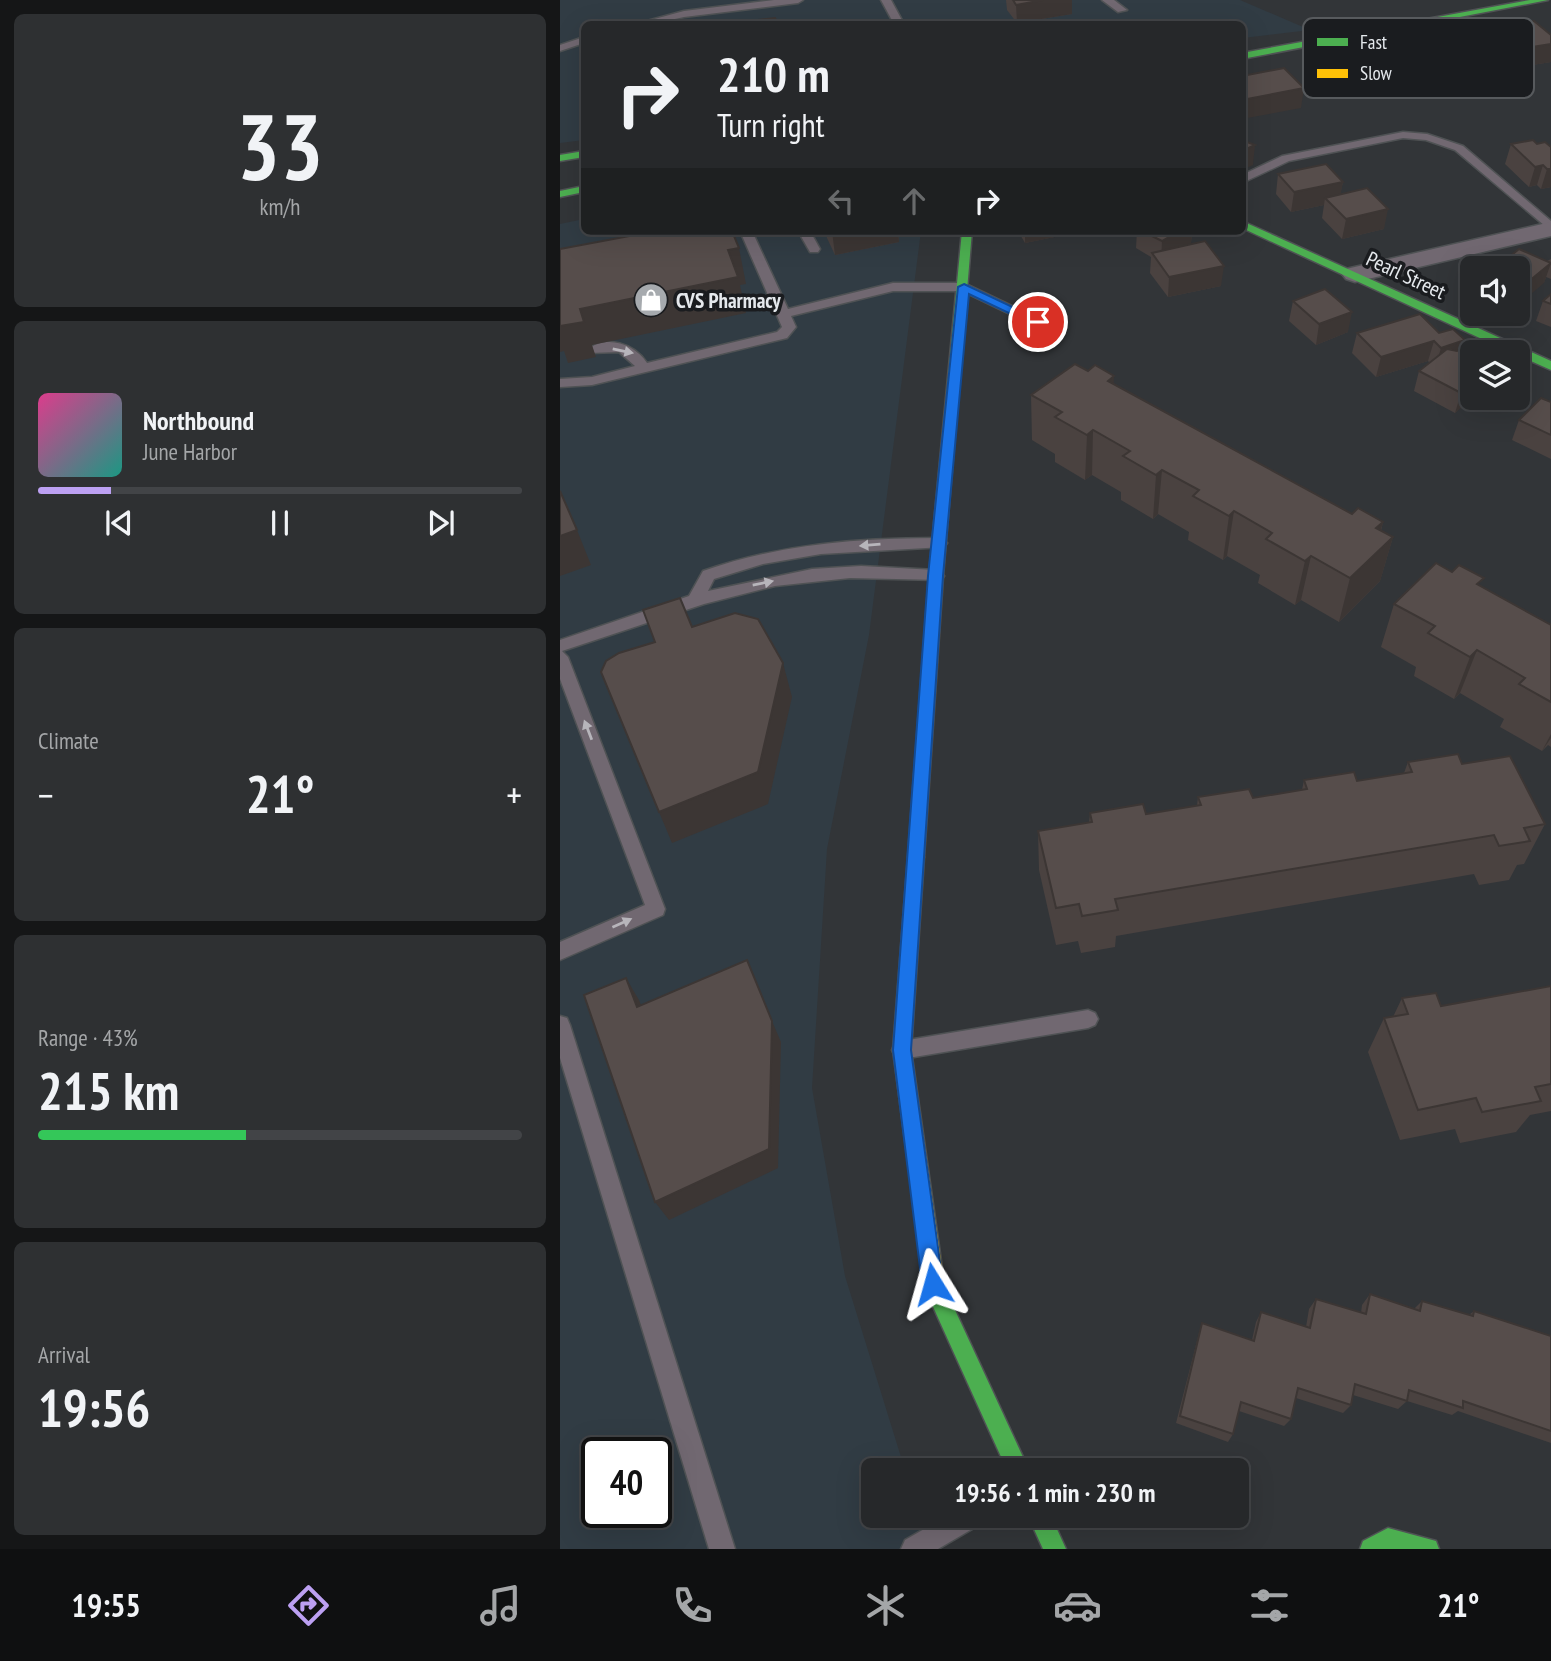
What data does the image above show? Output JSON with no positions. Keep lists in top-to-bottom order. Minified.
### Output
{"streets":{"street":["Pearl Street"]},"places":{"shop":["CVS Pharmacy"]},"legend":["Fast","Slow"],"page":{"tile":[["33","km/h"],"Climate",["Range · 43%","215 km"],["Arrival","19:56"]],"turn":["210 m","Turn right"],"song":["Northbound","June Harbor"],"heat":["−","21°","+"],"limit":"40","trip":"19:56 · 1 min · 230 m","tabs":["19:55","21°"]}}
